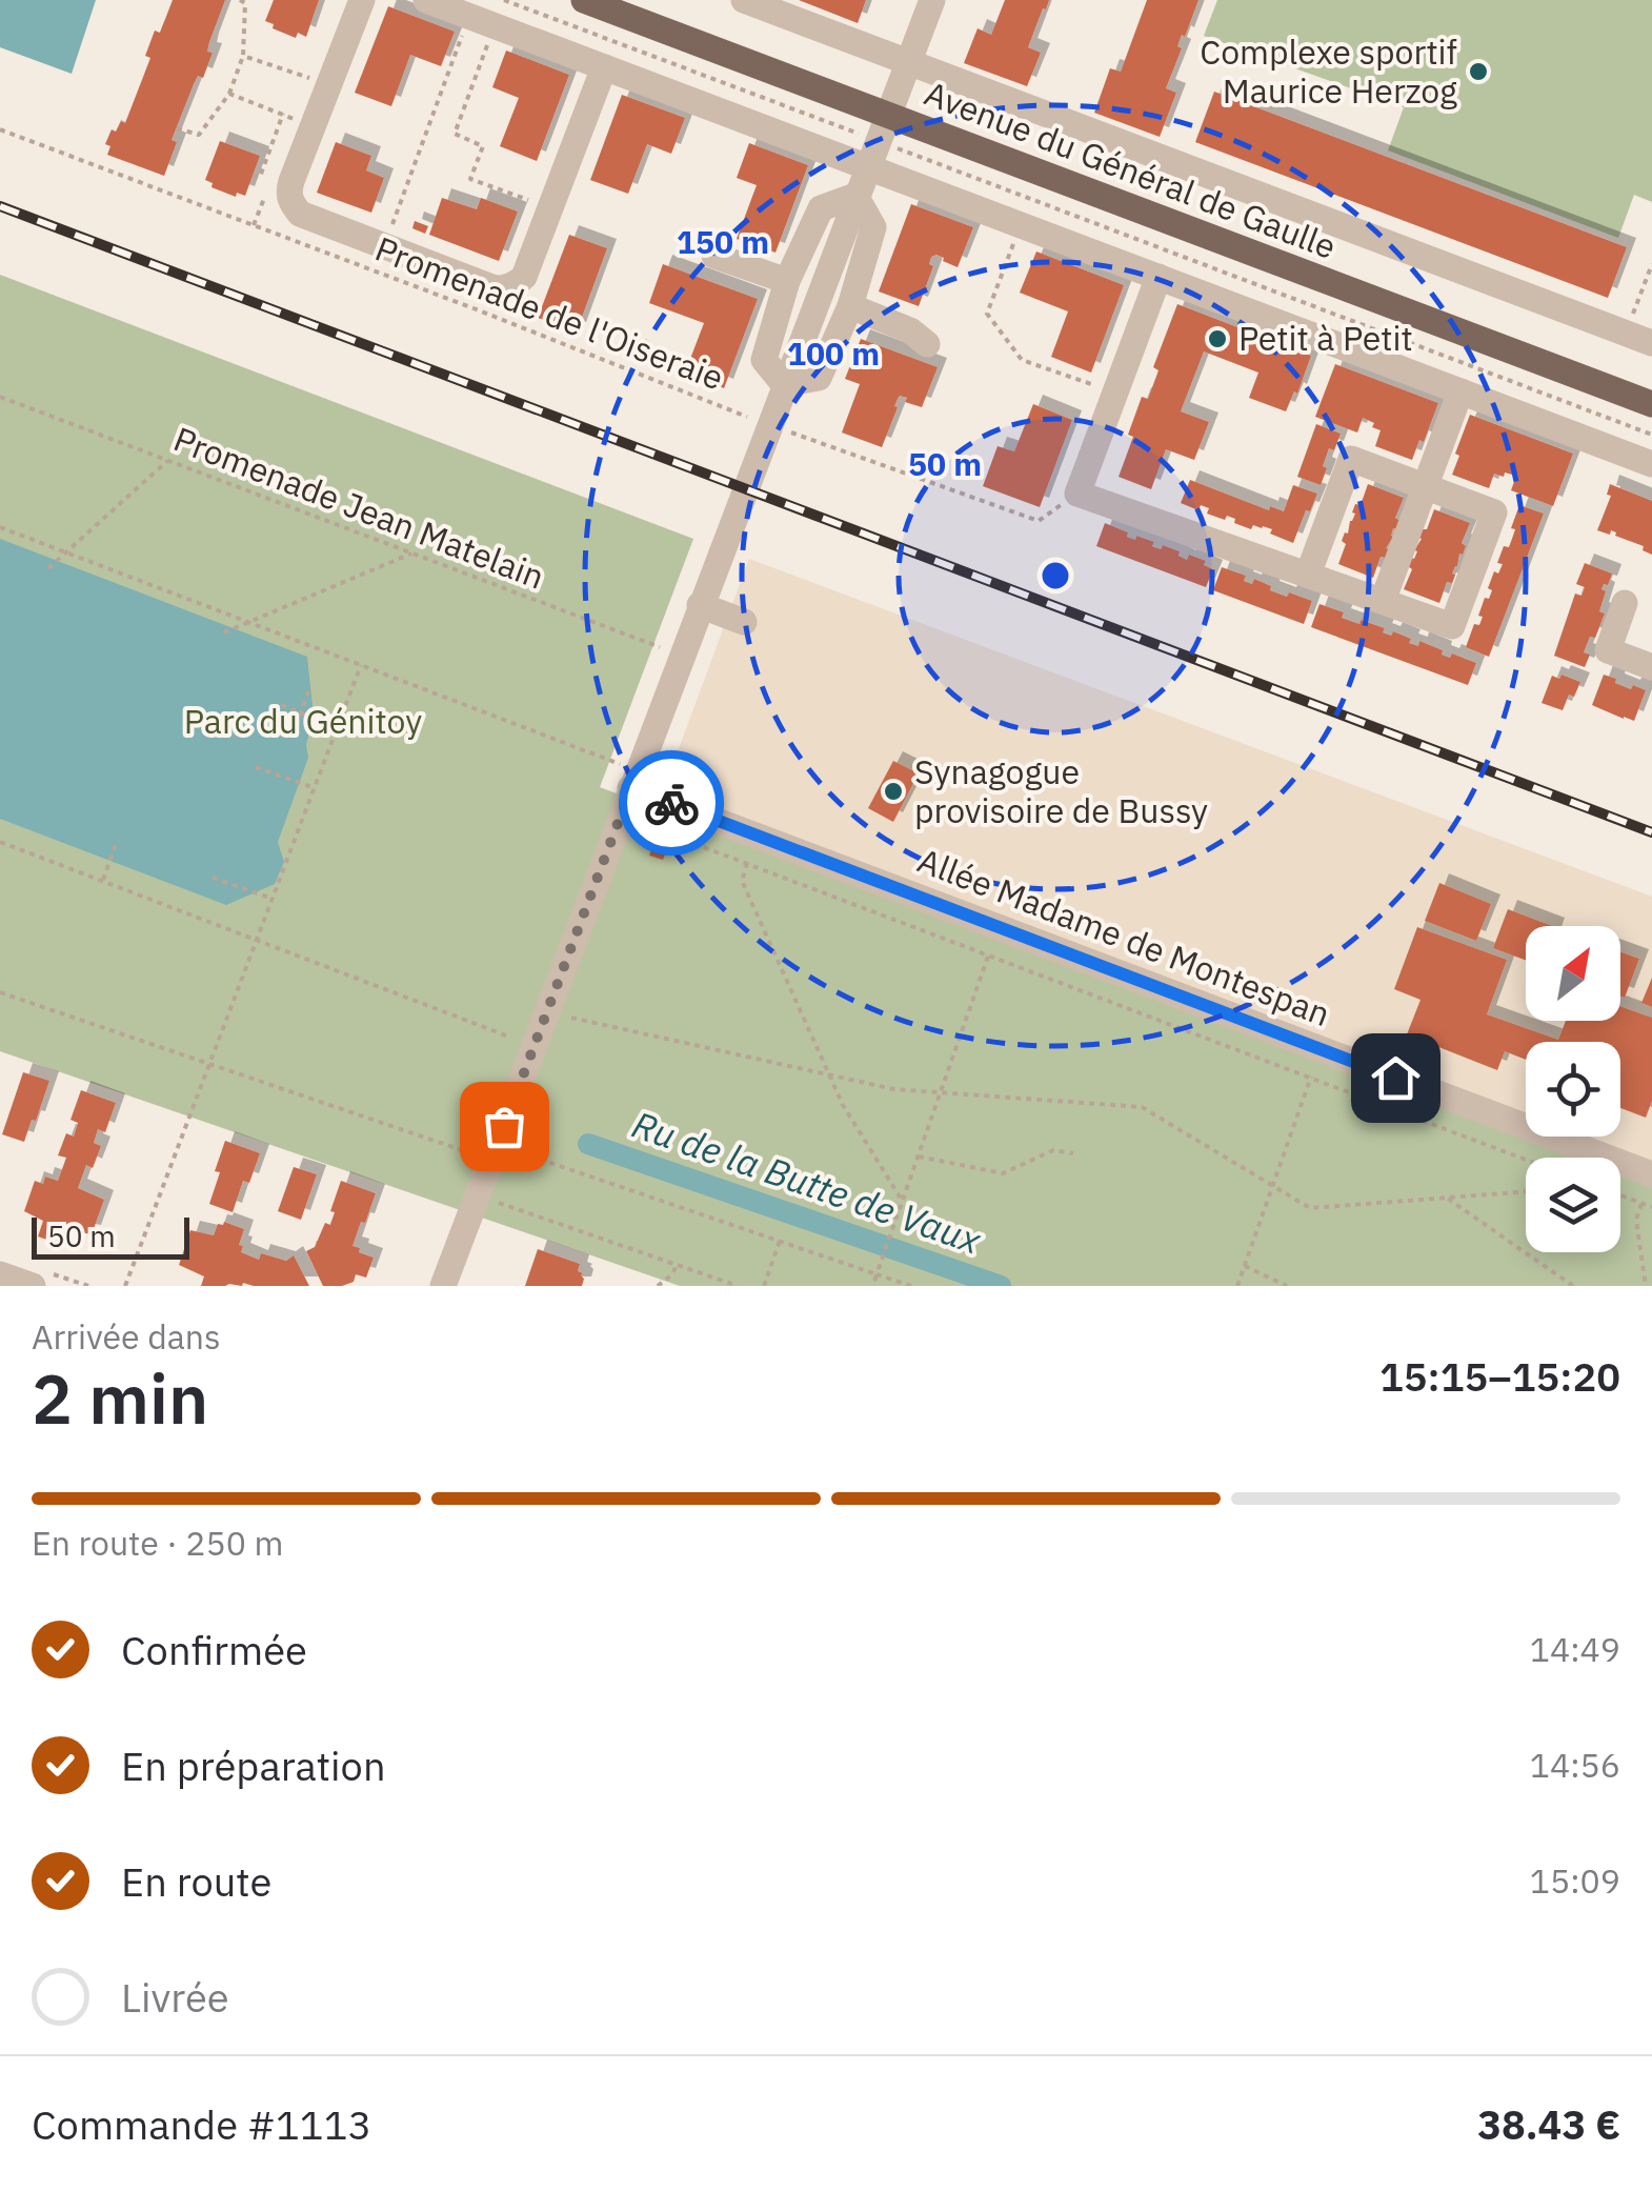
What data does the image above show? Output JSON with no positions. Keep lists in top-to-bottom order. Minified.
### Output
{"streets":{"main road":["Avenue du Général de Gaulle"],"street":["Allée Madame de Montespan"],"path":["Promenade de l'Oiseraie","Promenade Jean Matelain"]},"water":["Ru de la Butte de Vaux"],"parks":["Parc du Génitoy"],"places":["Complexe sportif Maurice Herzog","Petit à Petit","Synagogue provisoire de Bussy"],"scale_bar":"50 m","north":"top right","page":{"scale":"50 m","heading":["2 min","Arrivée dans","15:15–15:20"],"panel":["Commande #1113","38.43 €"],"bar":"En route · 250 m","list":[["Confirmée","14:49"],["En préparation","14:56"],["En route","15:09"],"Livrée"]},"rings":["150 m","100 m","50 m"]}
